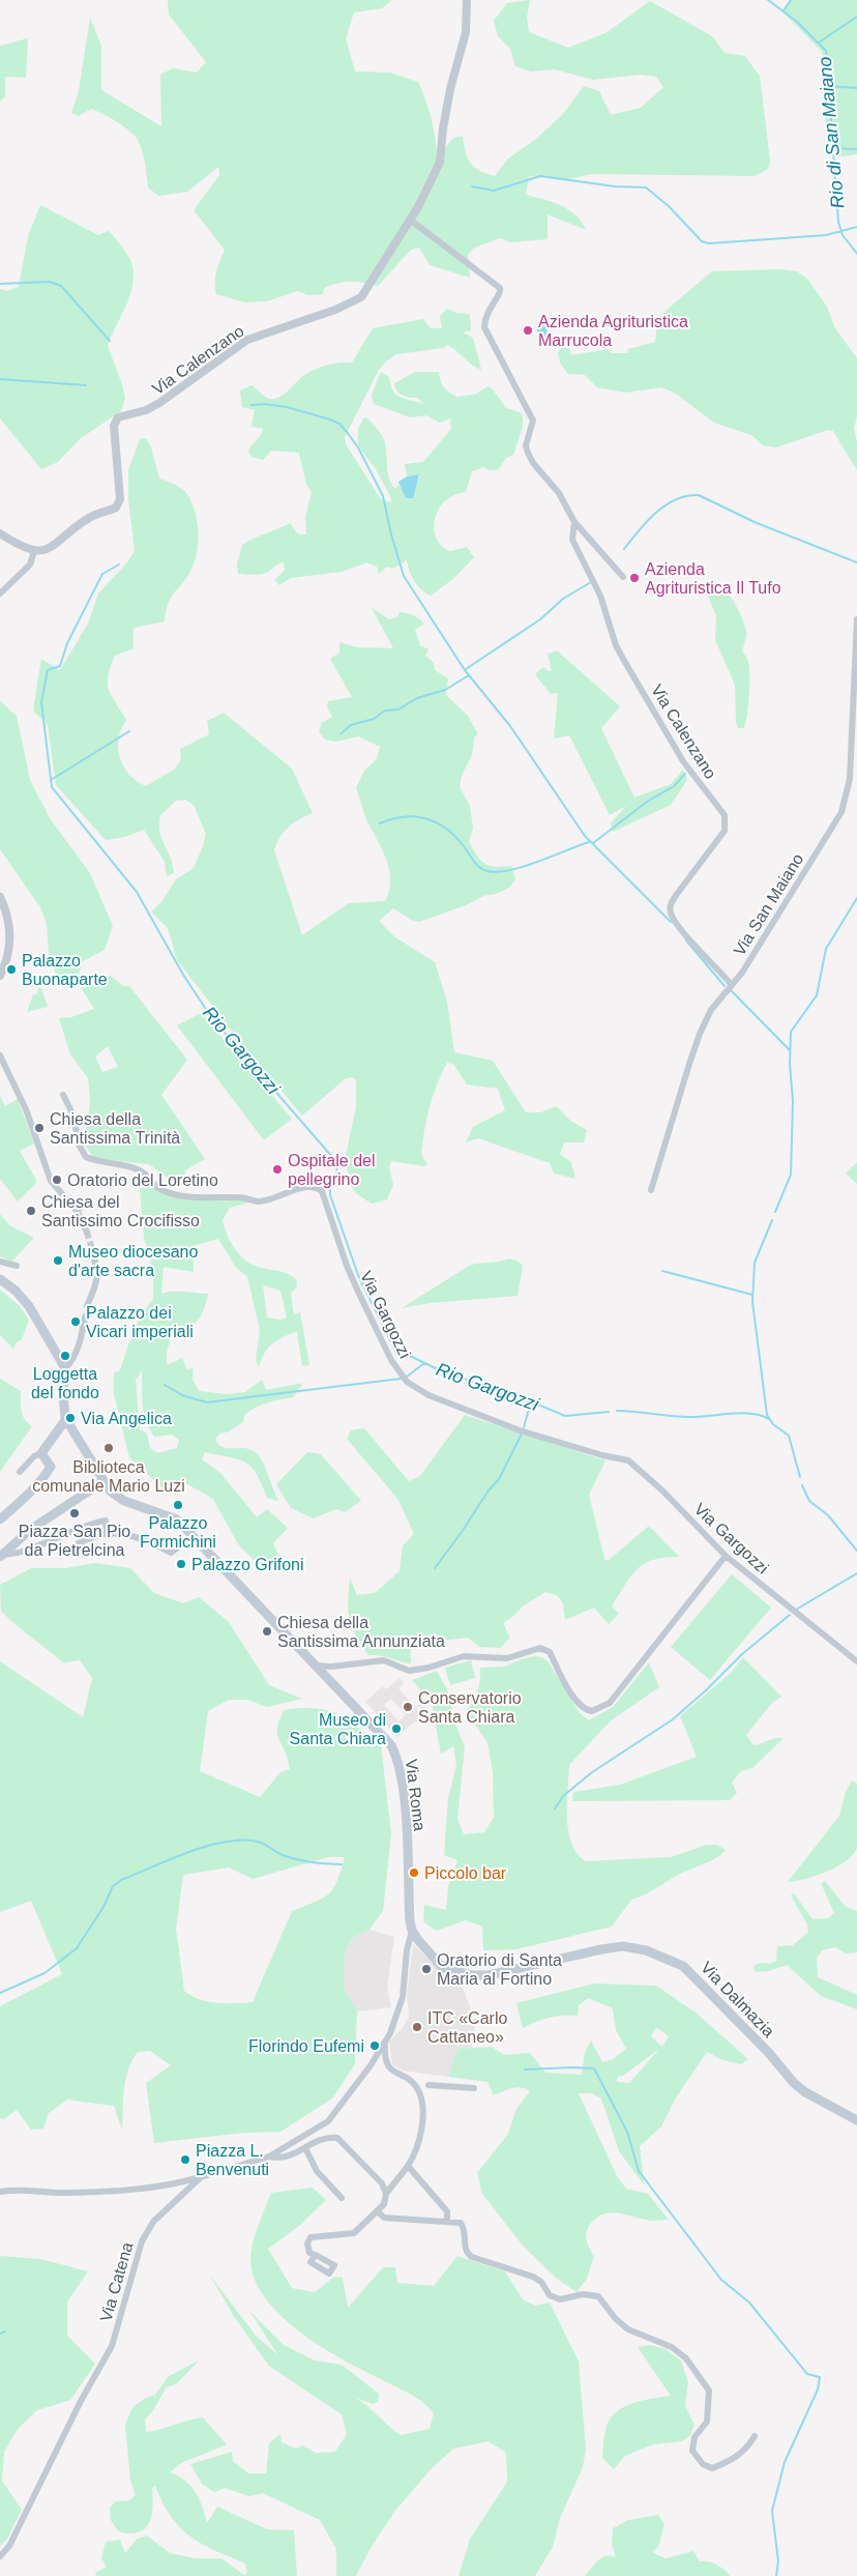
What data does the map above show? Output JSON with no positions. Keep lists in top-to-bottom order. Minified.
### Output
{"streets":{"main road":["Via Roma","Via Dalmazia"],"street":["Via Calenzano","Via San Maiano","Via Gargozzi","Via Catena"]},"crossings":[["Via Calenzano","Via San Maiano"],["Via Roma","Via Dalmazia"],["Via Roma","Via Catena"],["Via Dalmazia","Via Catena"]],"water":["Rio di San Maiano","Rio Gargozzi"],"places":["Azienda Agrituristica Marrucola","Azienda Agrituristica Il Tufo","Palazzo Buonaparte","Chiesa della Santissima Trinità","Ospitale del pellegrino","Oratorio del Loretino","Chiesa del Santissimo Crocifisso","Museo diocesano d'arte sacra","Palazzo dei Vicari imperiali","Loggetta del fondo","Via Angelica","Biblioteca comunale Mario Luzi","Palazzo Formichini","Piazza San Pio da Pietrelcina","Palazzo Grifoni","Chiesa della Santissima Annunziata","Conservatorio Santa Chiara","Museo di Santa Chiara","Piccolo bar","Oratorio di Santa Maria al Fortino","ITC «Carlo Cattaneo»","Florindo Eufemi","Piazza L. Benvenuti"]}
